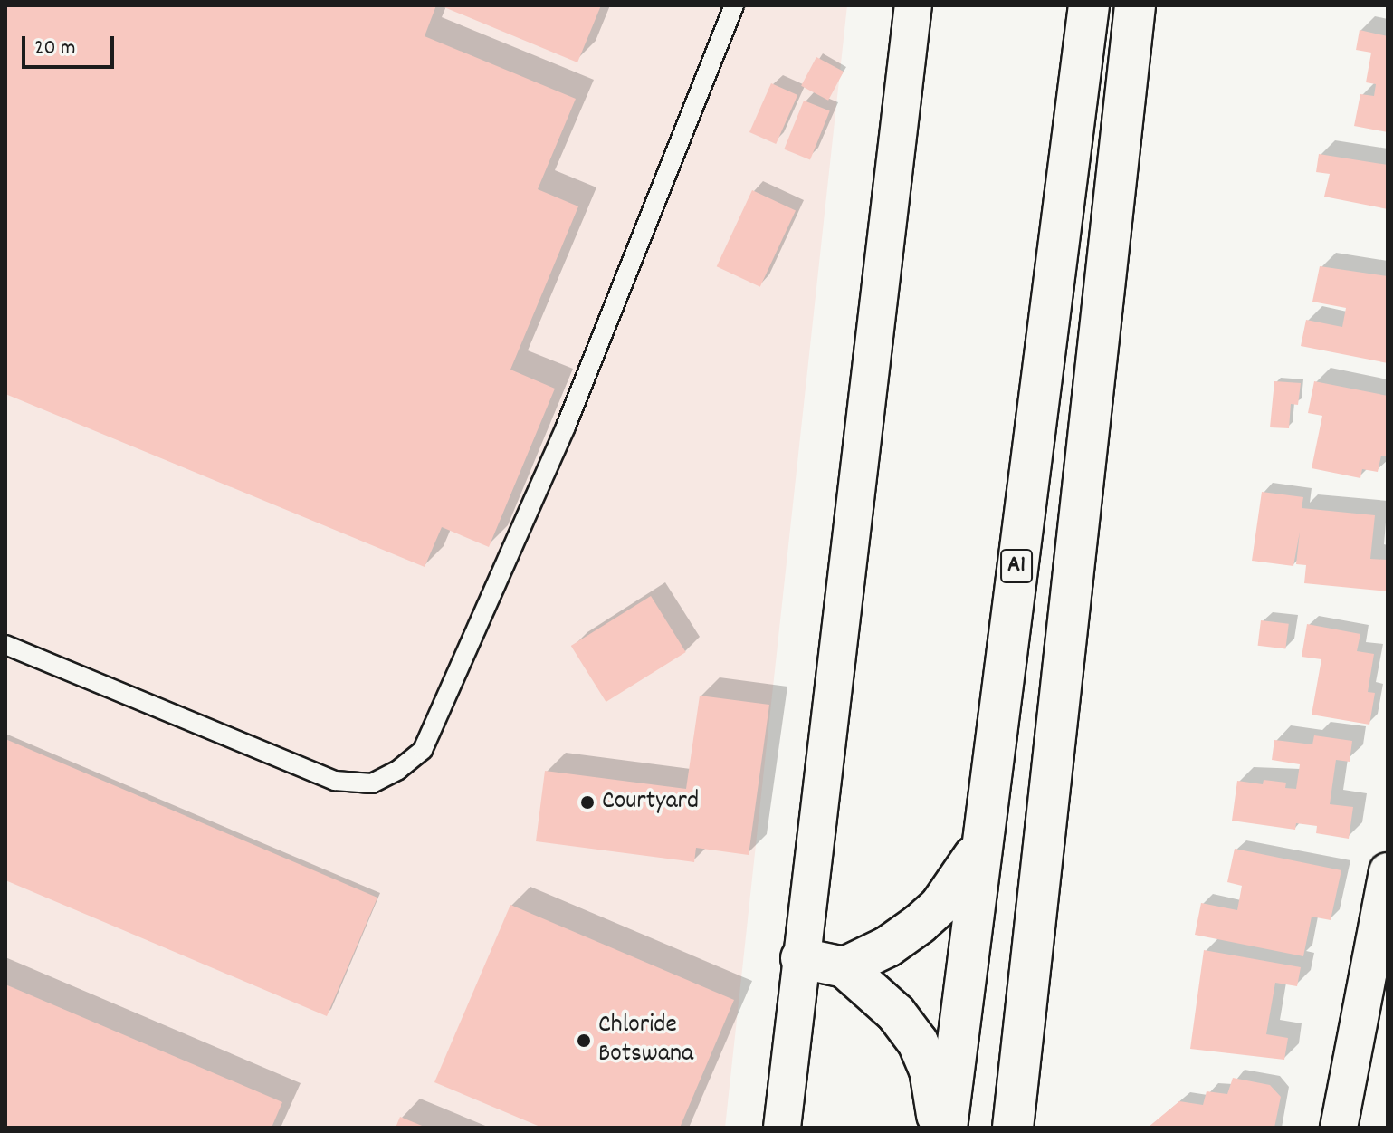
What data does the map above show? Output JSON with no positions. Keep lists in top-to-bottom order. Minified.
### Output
{"streets":{"highway":["A1"]},"places":["Courtyard","Chloride Botswana"],"scale_bar":"20 m"}
